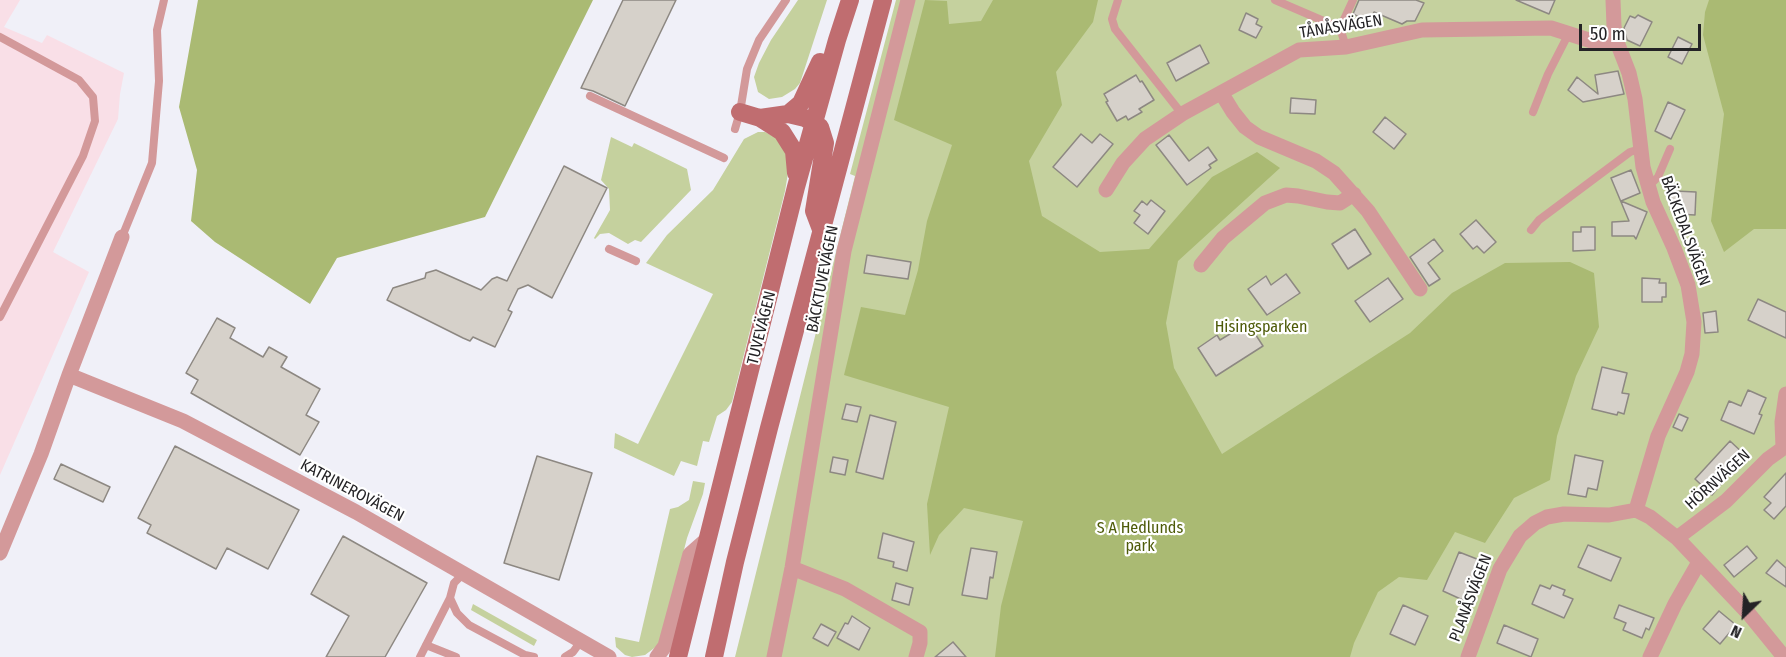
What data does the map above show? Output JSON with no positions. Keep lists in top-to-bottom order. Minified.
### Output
{"streets":{"main road":["TUVEVÄGEN"],"street":["TÅNÅSVÄGEN","BÄCKEDALSVÄGEN","BÄCKTUVEVÄGEN","HÖRNVÄGEN","KATRINEROVÄGEN","PLANÅSVÄGEN"]},"crossings":[["TÅNÅSVÄGEN","BÄCKEDALSVÄGEN"],["BÄCKEDALSVÄGEN","PLANÅSVÄGEN"]],"parks":["Hisingsparken","S A Hedlunds park"],"scale_bar":"50 m","north":"bottom left"}
